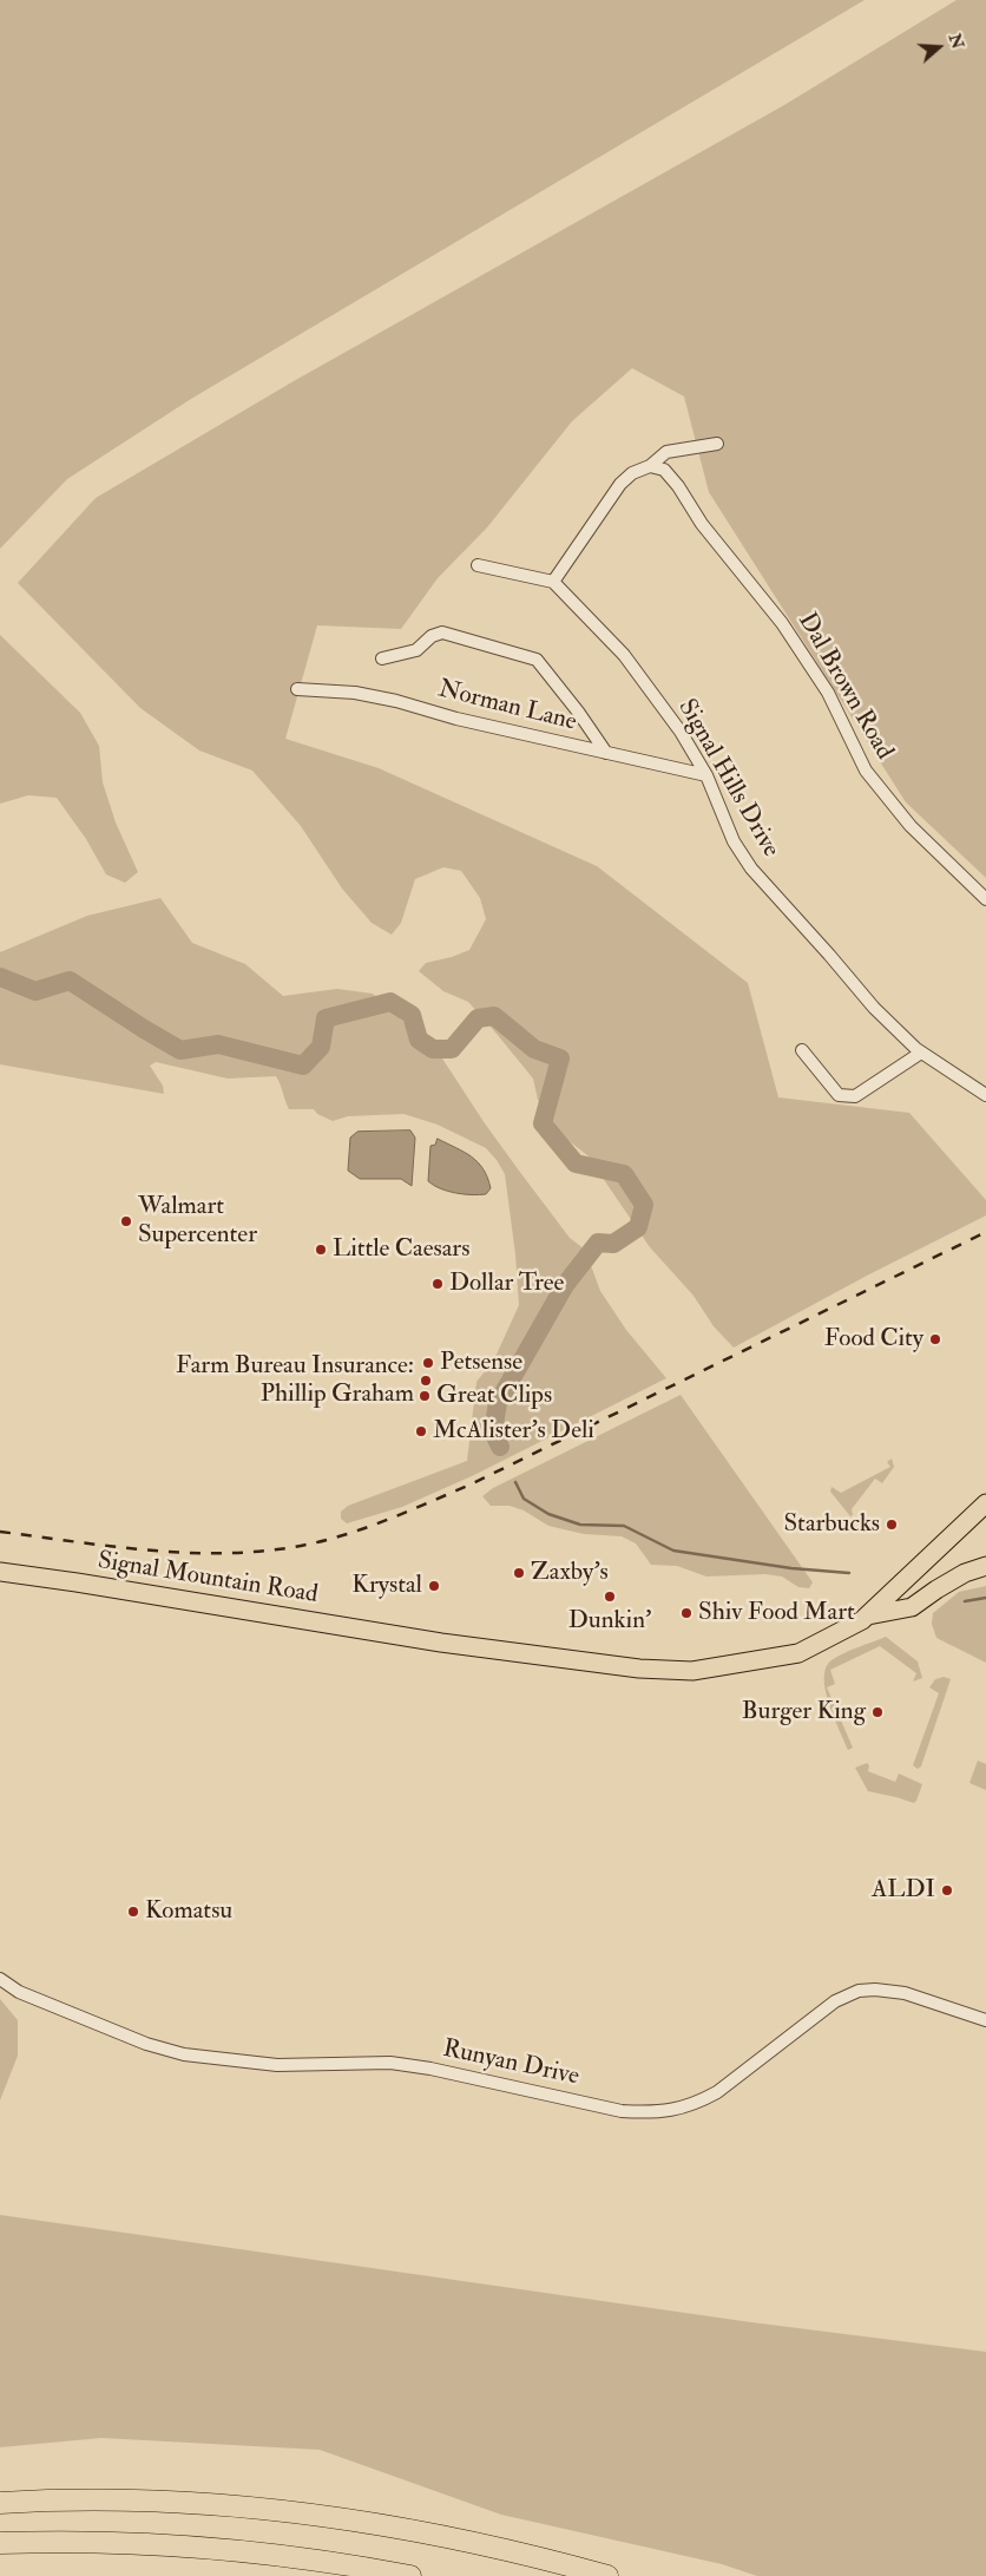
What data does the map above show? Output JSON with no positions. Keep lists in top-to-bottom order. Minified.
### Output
{"streets":{"main road":["Signal Mountain Road"],"street":["Dal Brown Road","Norman Lane","Signal Hills Drive","Runyan Drive"]},"crossings":[["Norman Lane","Signal Hills Drive"]],"places":["Walmart Supercenter","Little Caesars","Dollar Tree","Food City","Petsense","Farm Bureau Insurance: Phillip Graham","Great Clips","McAlister's Deli","Starbucks","Zaxby's","Krystal","Dunkin'","Shiv Food Mart","Burger King","ALDI","Komatsu"],"north":"right"}
